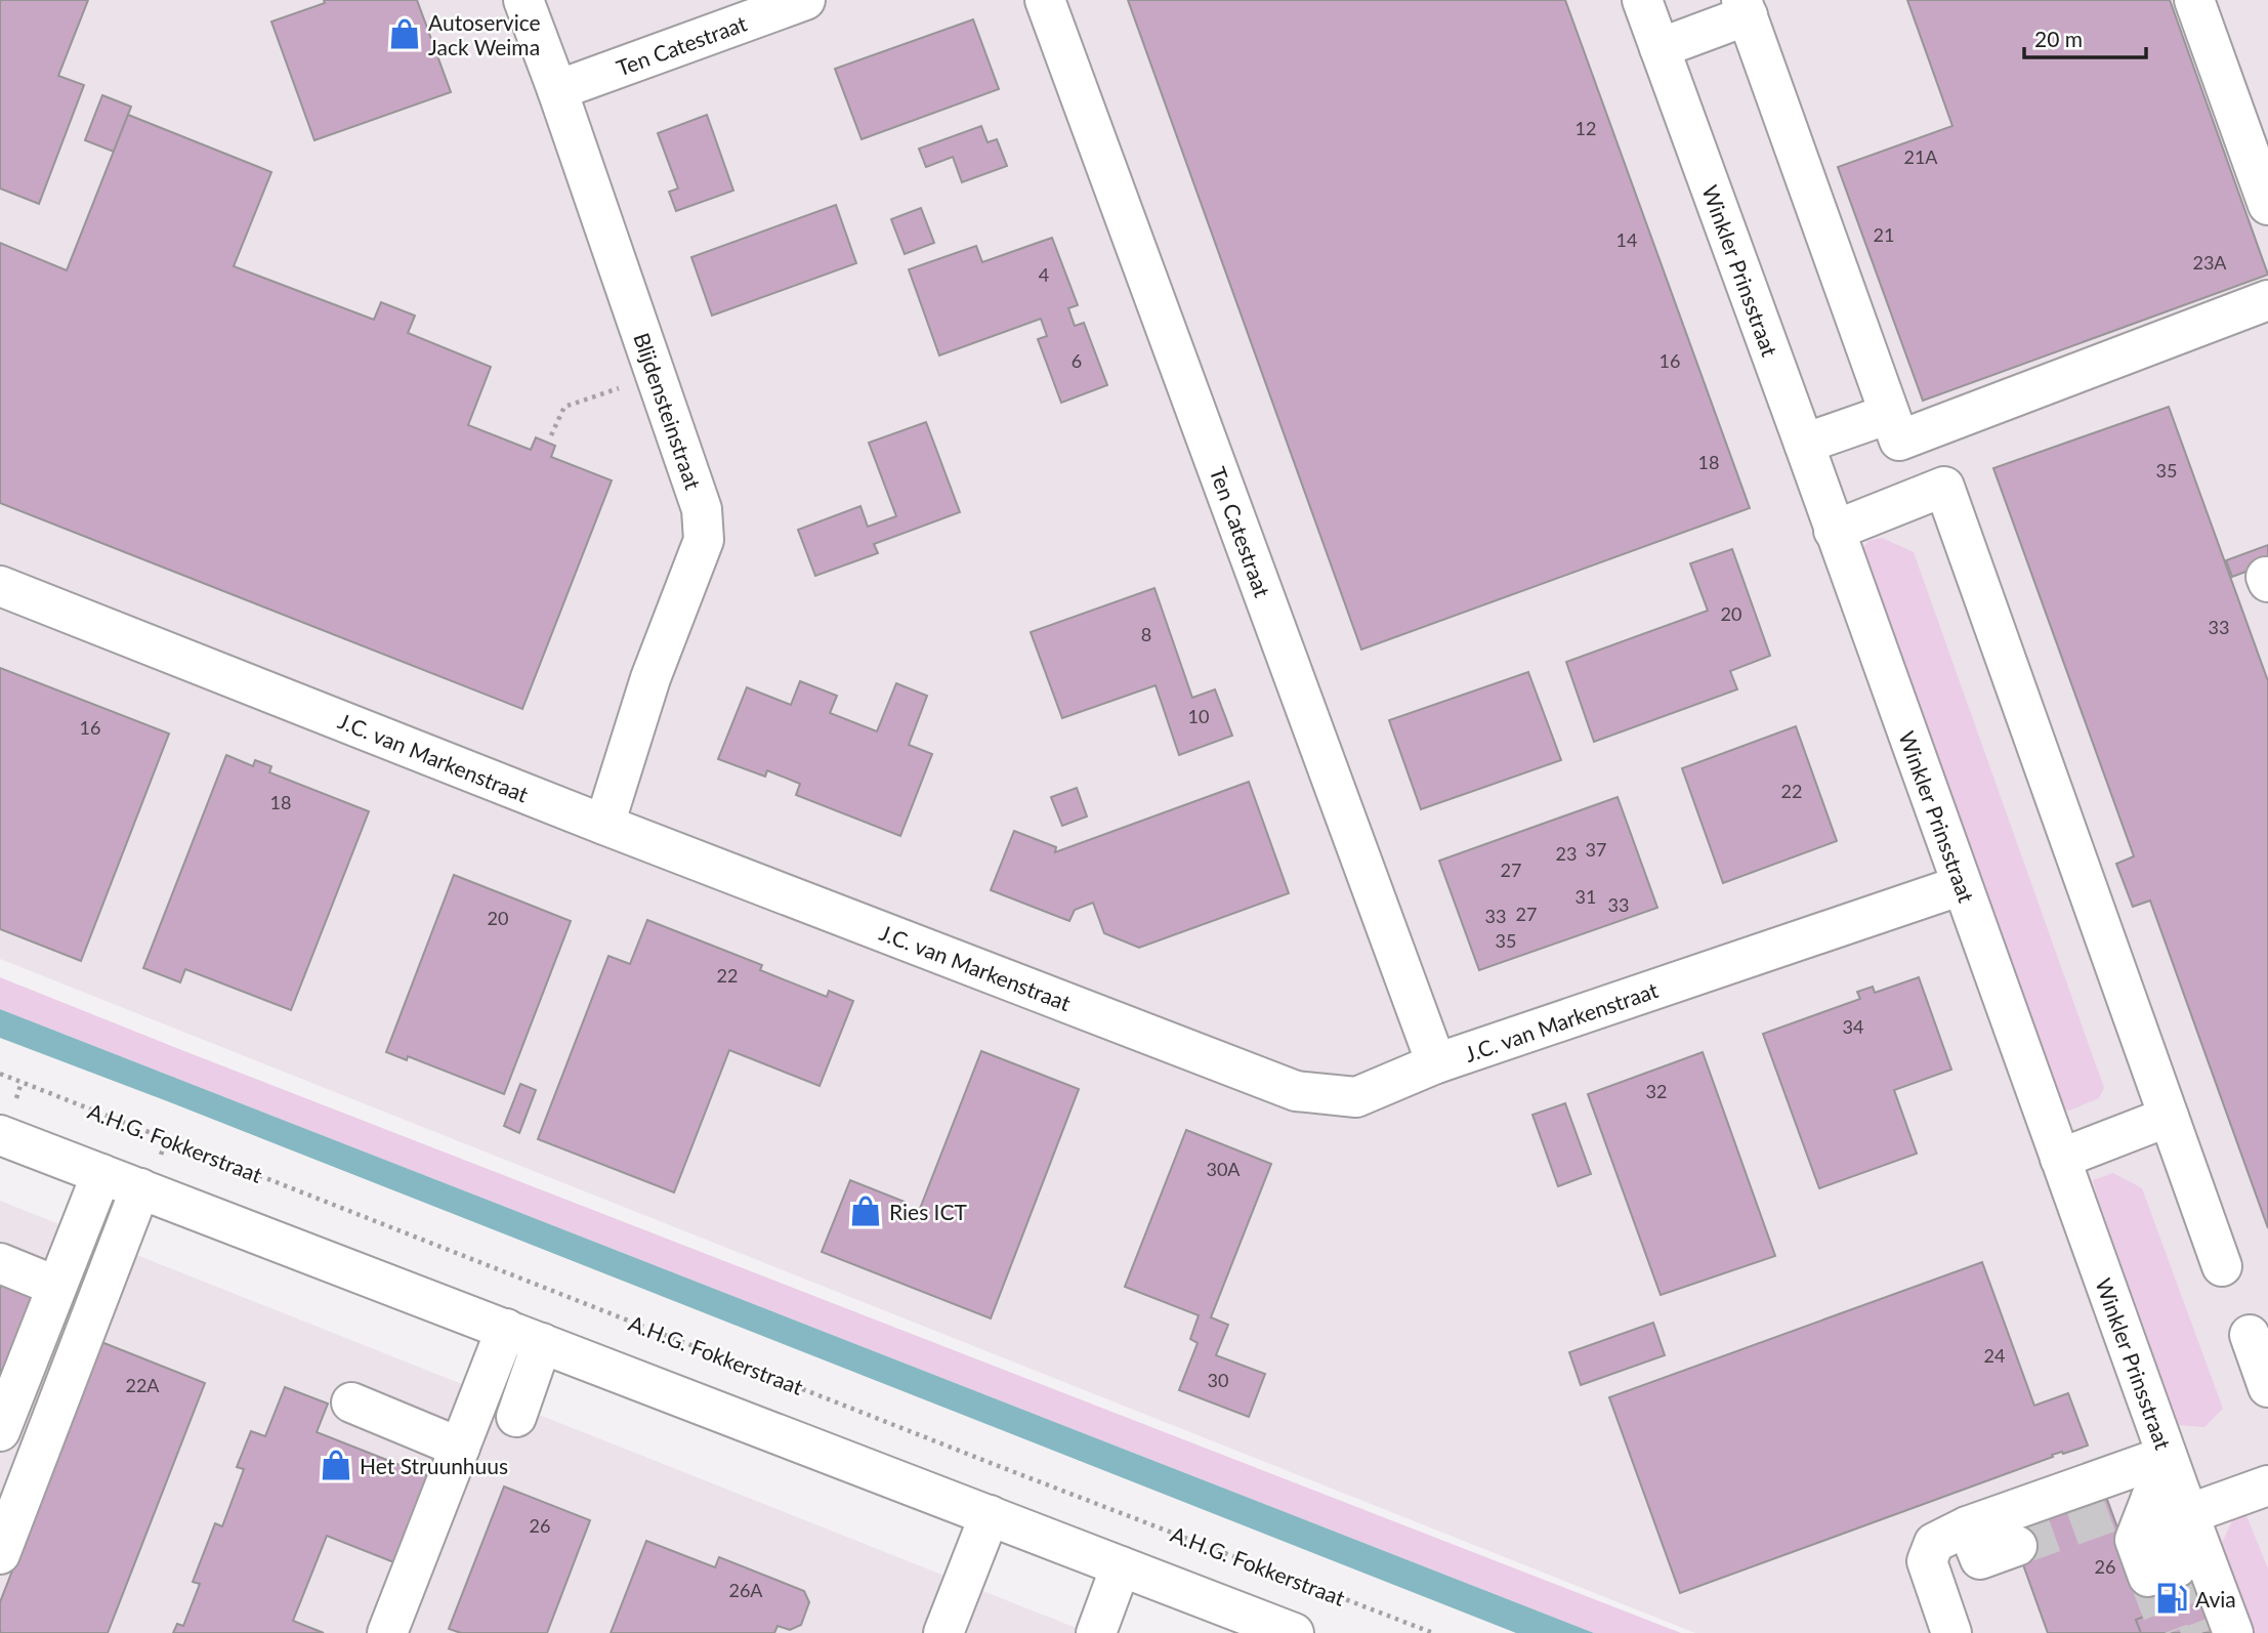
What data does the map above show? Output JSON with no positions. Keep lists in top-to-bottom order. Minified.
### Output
{"streets":{"street":["Ten Catestraat","Winkler Prinsstraat","Blijdensteinstraat","J.C. van Markenstraat"],"path":["A.H.G. Fokkerstraat"]},"crossings":[["Ten Catestraat","Blijdensteinstraat"],["Ten Catestraat","J.C. van Markenstraat"],["Winkler Prinsstraat","J.C. van Markenstraat"],["Blijdensteinstraat","J.C. van Markenstraat"]],"places":{"shop":["Autoservice Jack Weima","Ries ICT","Het Struunhuus"],"fuel station":["Avia"]},"house_numbers":["12","21A","21","14","23A","4","6","16","18","35","20","33","8","10","16","22","18","37","23","27","31","33","27","33","20","35","22","34","32","30A","24","30","22A","26","26","26A"],"scale_bar":"20 m"}
